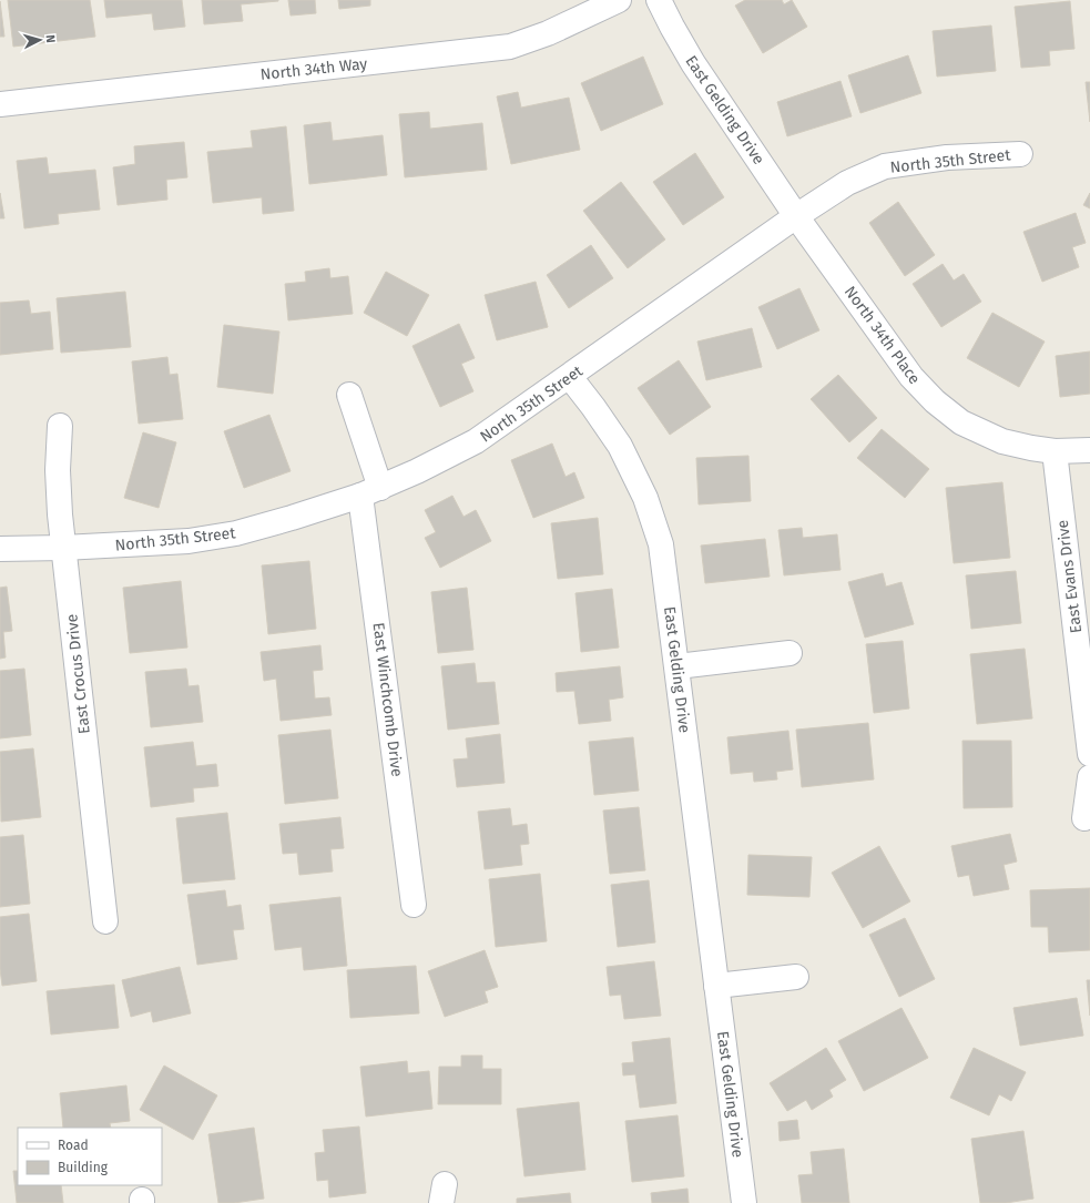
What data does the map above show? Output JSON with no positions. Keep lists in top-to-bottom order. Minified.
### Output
{"streets":{"street":["North 34th Way","East Gelding Drive","North 35th Street","North 34th Place","East Evans Drive","East Crocus Drive","East Winchcomb Drive"]},"crossings":[["East Gelding Drive","North 35th Street"],["East Gelding Drive","North 34th Place"],["North 35th Street","North 34th Place"],["North 35th Street","East Crocus Drive"],["North 35th Street","East Winchcomb Drive"],["North 34th Place","East Evans Drive"]],"legend":["Road","Building"],"north":"right"}
